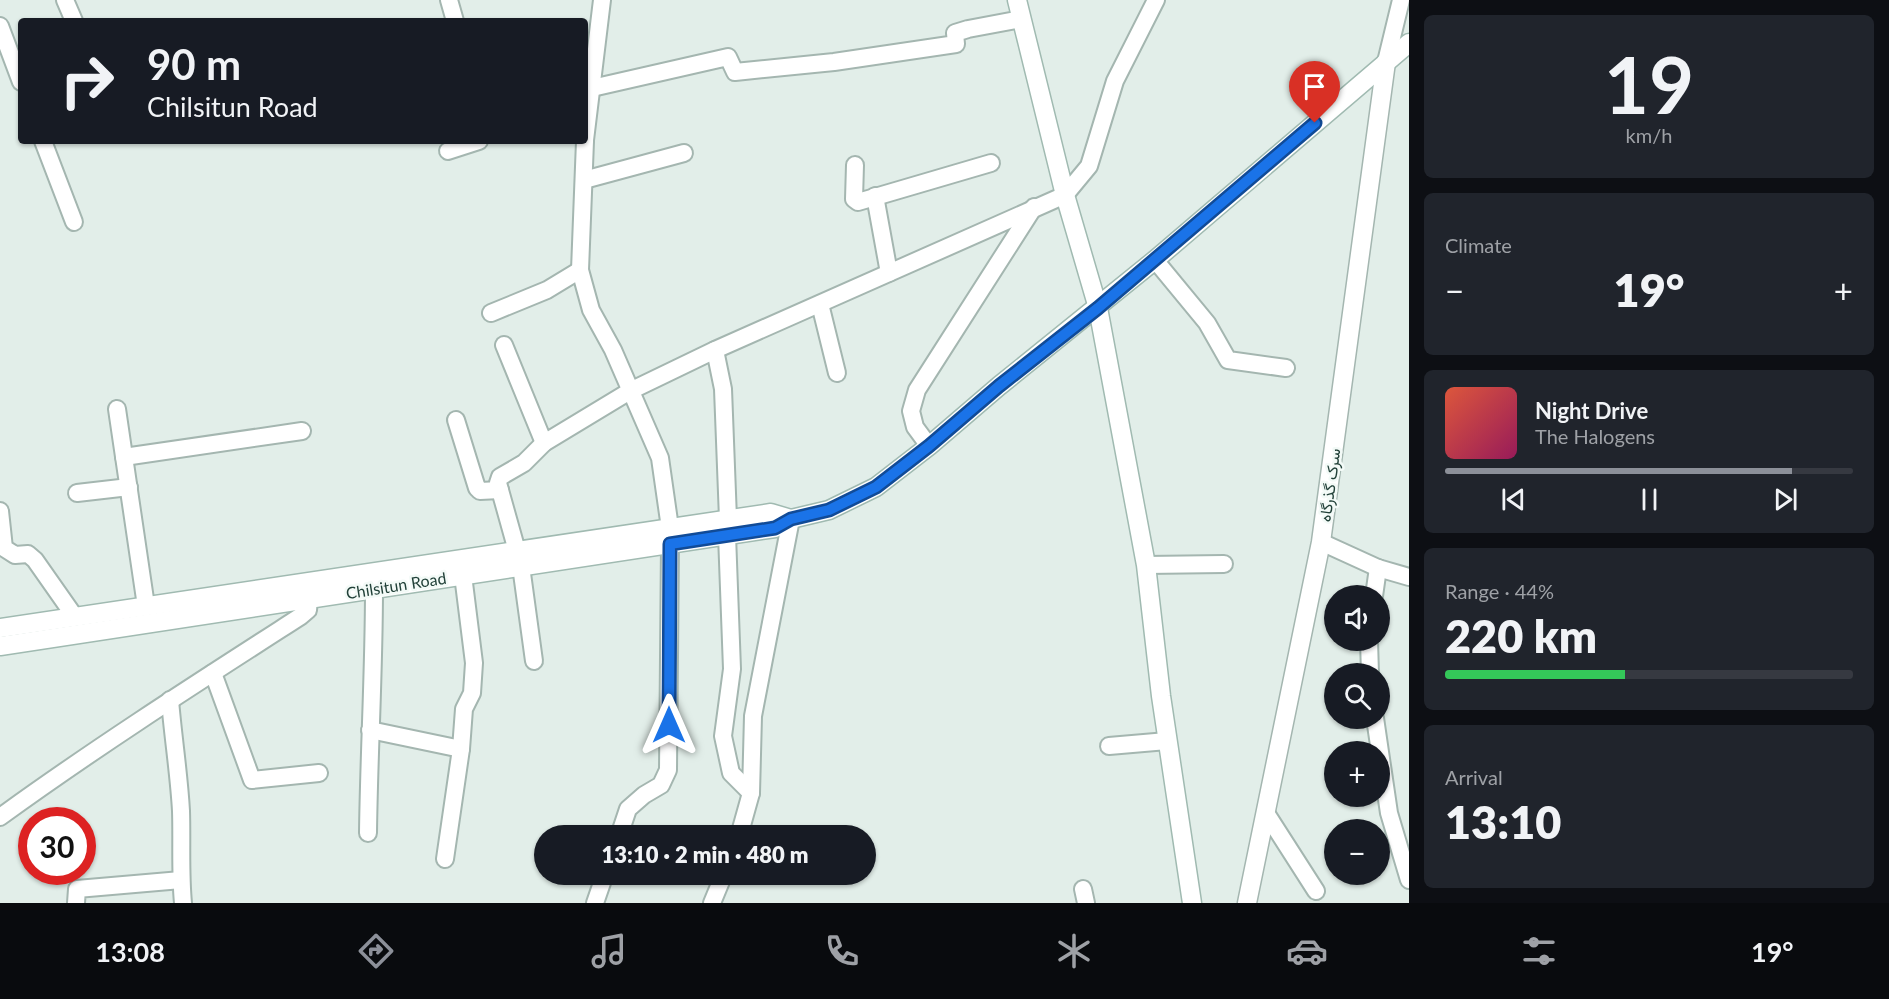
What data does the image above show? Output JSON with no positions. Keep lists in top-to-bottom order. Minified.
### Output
{"streets":{"main road":["سرک گذرگاه","Chilsitun Road"]},"crossings":[["سرک گذرگاه","Chilsitun Road"]],"page":{"tile":[["19","km/h"],"Climate",["Range · 44%","220 km"],["Arrival","13:10"]],"turn":["90 m","Chilsitun Road"],"heat":["−","19°","+"],"song":["Night Drive","The Halogens"],"map_buttons":["+","−"],"limit":"30","trip":"13:10 · 2 min · 480 m","tabs":["13:08","19°"]}}
